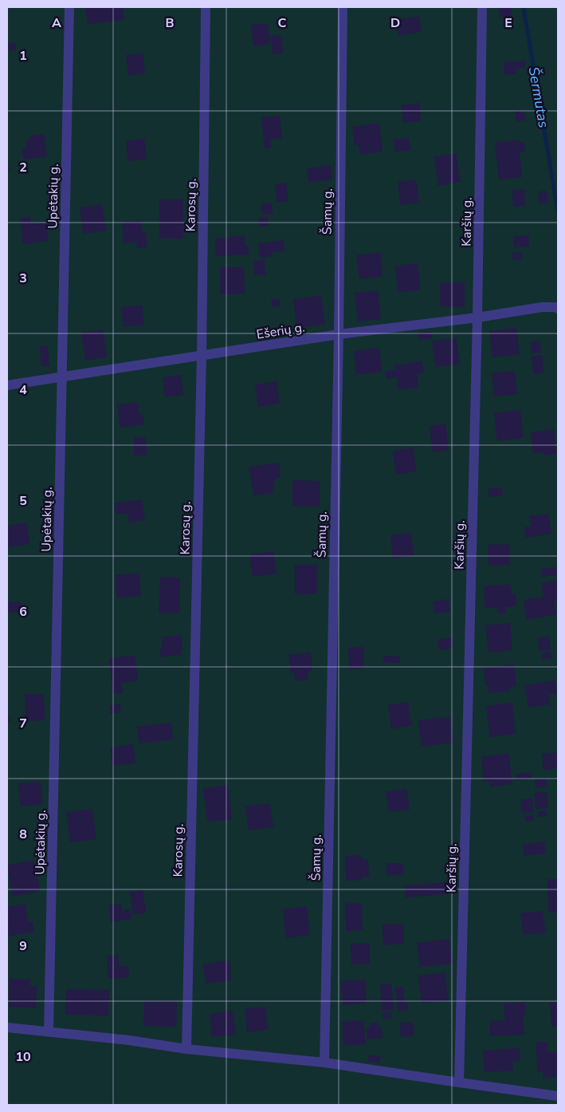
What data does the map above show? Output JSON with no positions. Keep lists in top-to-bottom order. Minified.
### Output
{"streets":{"street":["Upėtakių g.","Karosų g.","Šamų g.","Karšių g.","Ešerių g."]},"crossings":[["Upėtakių g.","Ešerių g."],["Karosų g.","Ešerių g."],["Šamų g.","Ešerių g."],["Karšių g.","Ešerių g."]],"water":["Šermutas"],"grid":{"columns":["A","B","C","D","E"],"rows":["1","2","3","4","5","6","7","8","9","10"]}}
